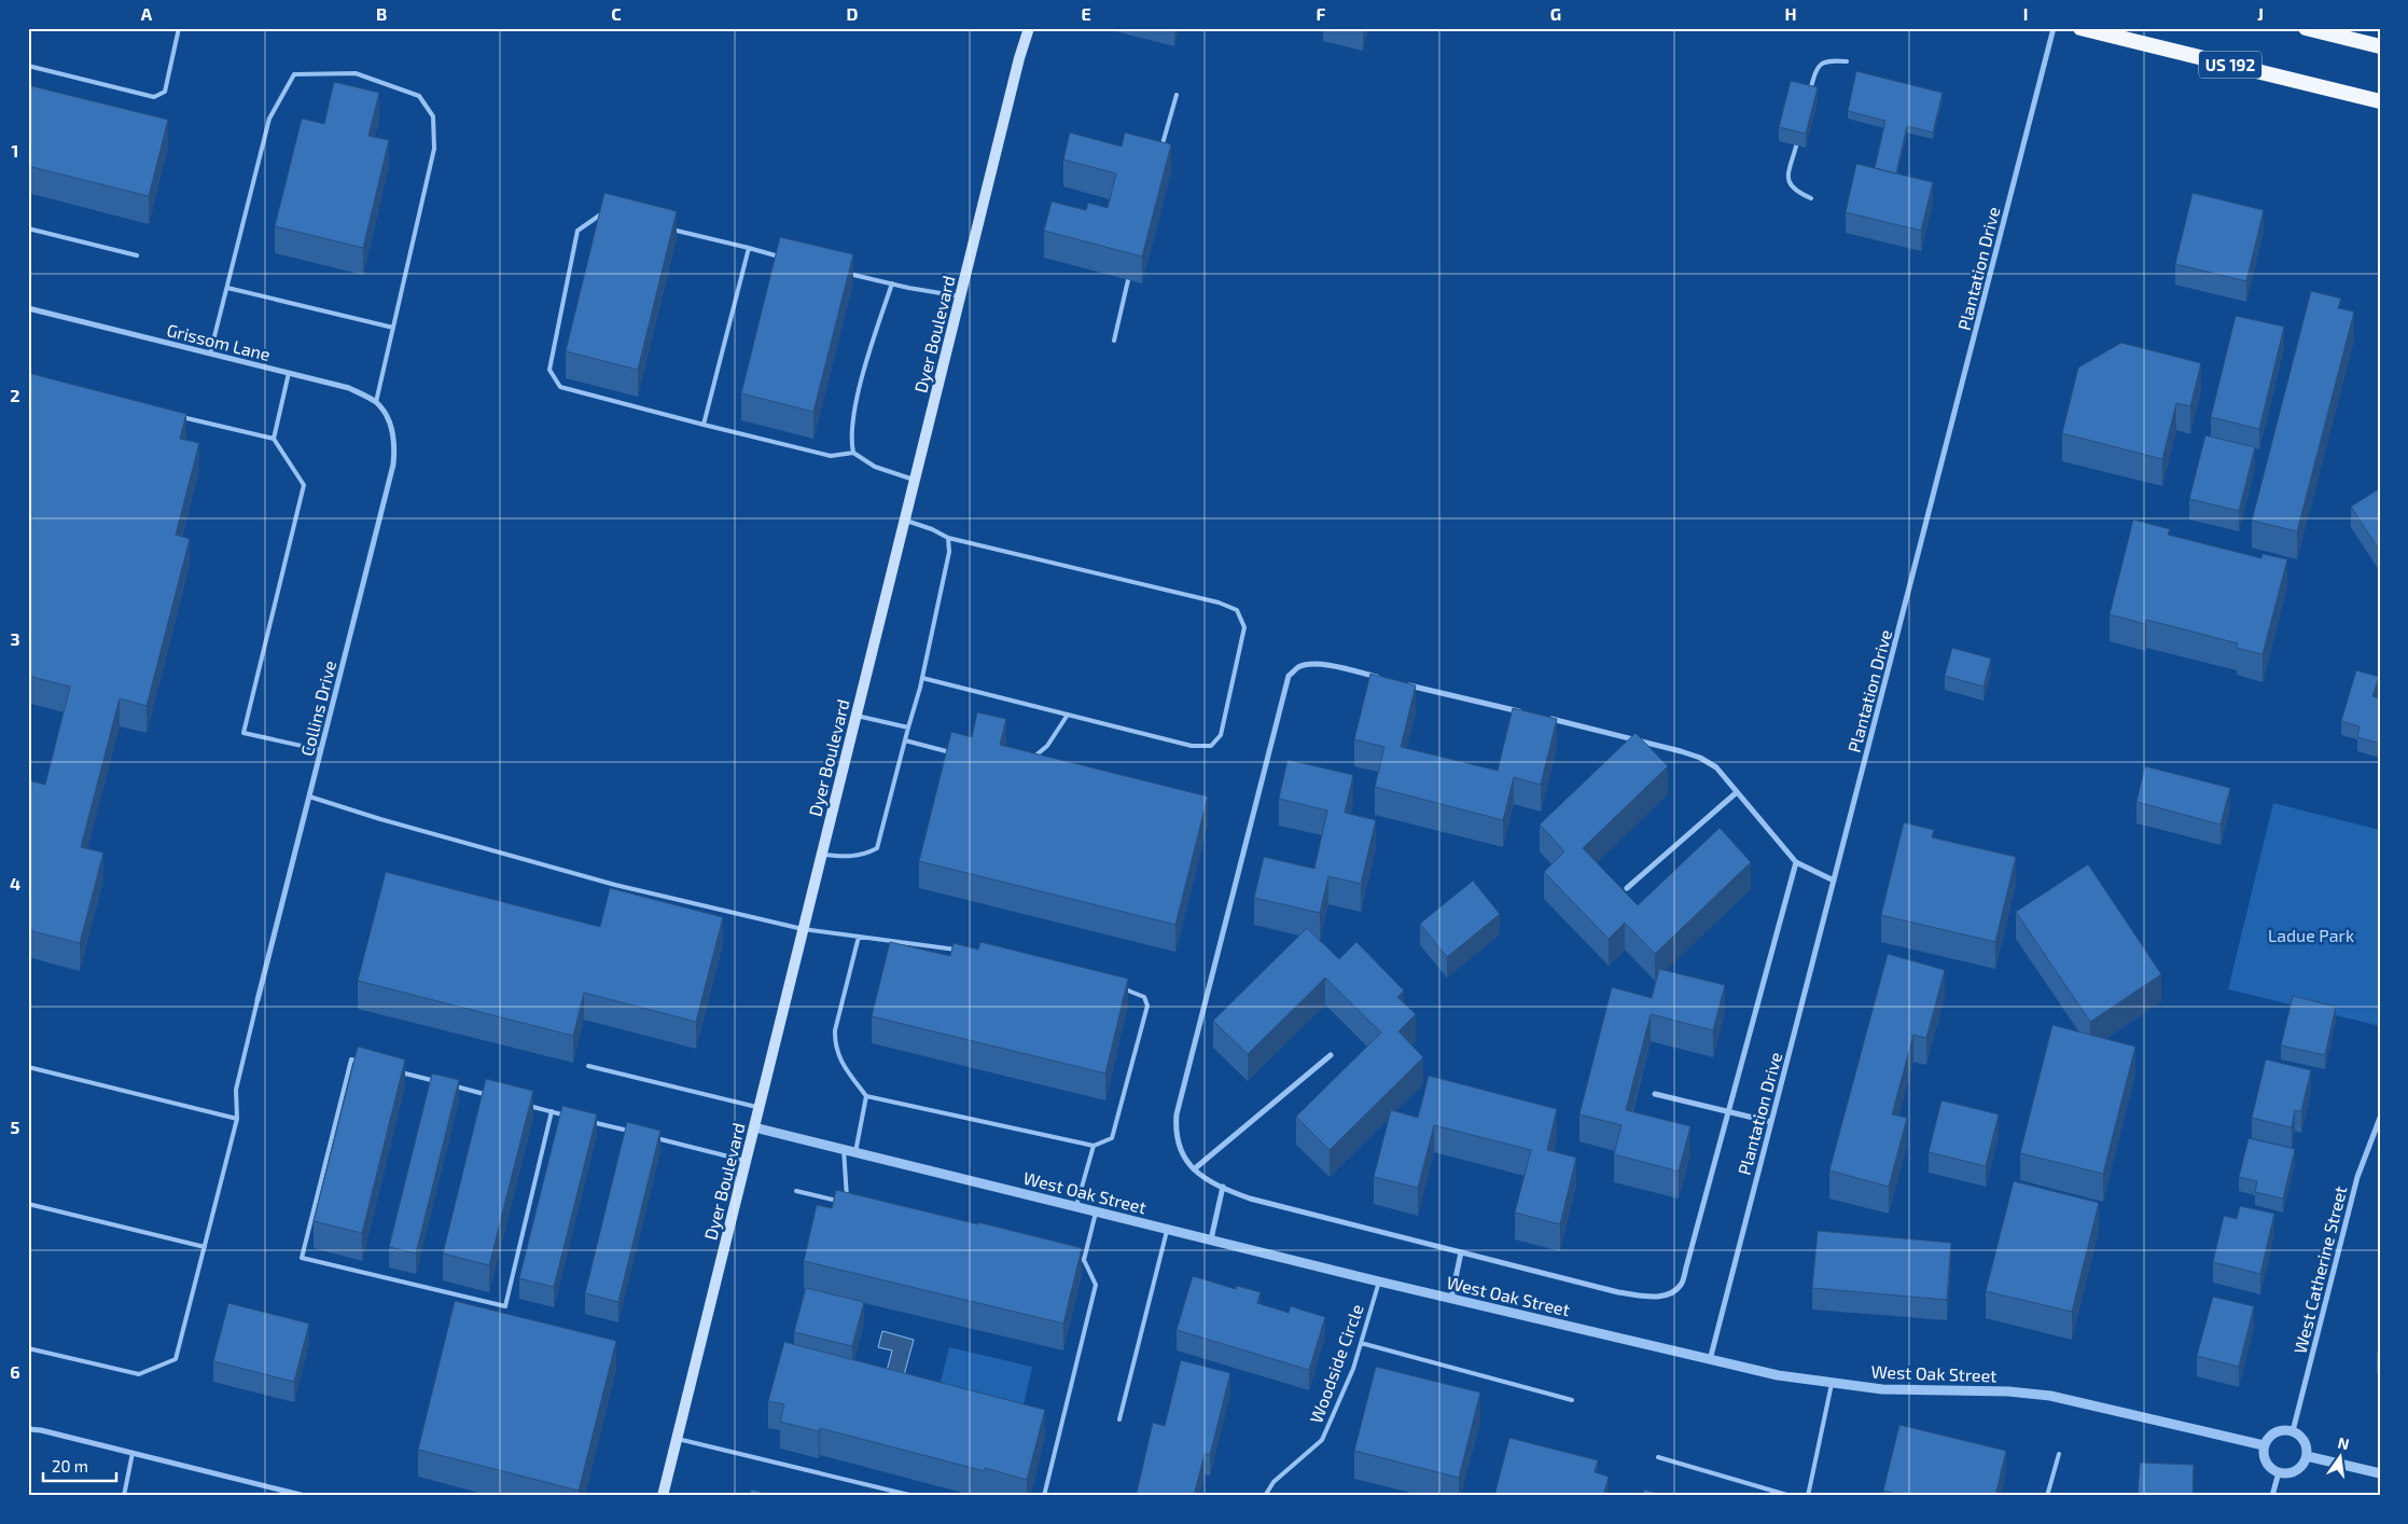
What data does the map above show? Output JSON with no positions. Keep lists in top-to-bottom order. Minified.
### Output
{"streets":{"highway":["US 192"],"main road":["Dyer Boulevard"],"street":["Plantation Drive","Grissom Lane","Collins Drive","West Oak Street","West Catherine Street"],"lane":["Woodside Circle"]},"crossings":[["Plantation Drive","West Oak Street"],["Dyer Boulevard","West Oak Street"],["Grissom Lane","Collins Drive"],["West Oak Street","West Catherine Street"],["West Oak Street","Woodside Circle"]],"parks":["Ladue Park"],"scale_bar":"20 m","north":"top","grid":{"columns":["A","B","C","D","E","F","G","H","I","J"],"rows":["1","2","3","4","5","6"]}}
